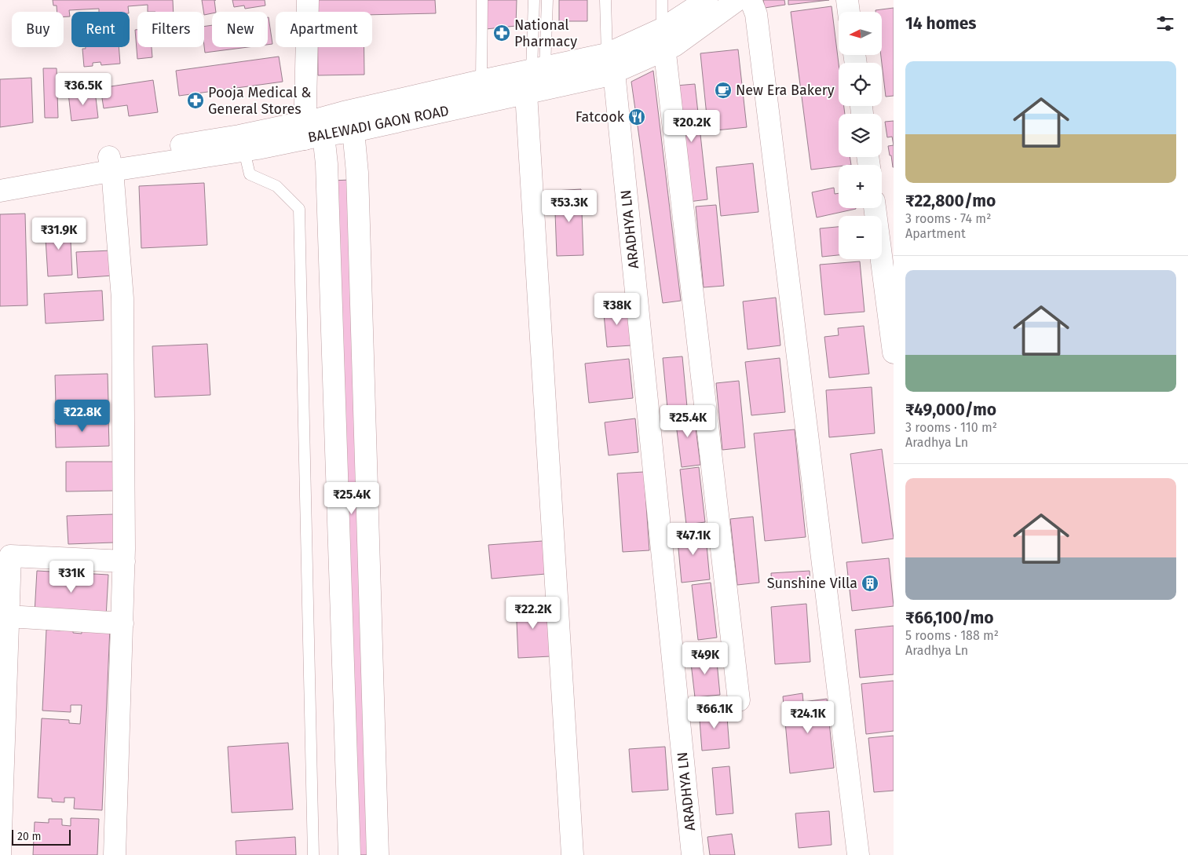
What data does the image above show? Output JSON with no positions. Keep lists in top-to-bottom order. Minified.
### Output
{"streets":{"street":["BALEWADI GAON ROAD","ARADHYA LN"]},"crossings":[["BALEWADI GAON ROAD","ARADHYA LN"]],"places":{"pharmacy":["National Pharmacy","Pooja Medical & General Stores"],"cafe":["New Era Bakery"],"restaurant":["Fatcook"],"building":["Sunshine Villa"]},"scale_bar":"20 m","north":"left","page":{"heading":"14 homes","map_buttons":["+","−"],"chip":["Buy","Rent","Filters","New","Apartment"],"list":[{"name":"₹22,800/mo","note":"3 rooms · 74 m² · Apartment"},{"name":"₹49,000/mo","note":"3 rooms · 110 m² · Aradhya Ln"},{"name":"₹66,100/mo","note":"5 rooms · 188 m² · Aradhya Ln"}],"price":["₹36.5K","₹20.2K","₹53.3K","₹31.9K","₹38K","₹22.8K","₹25.4K","₹25.4K","₹47.1K","₹31K","₹22.2K","₹49K","₹66.1K","₹24.1K"],"scale":"20 m"}}
